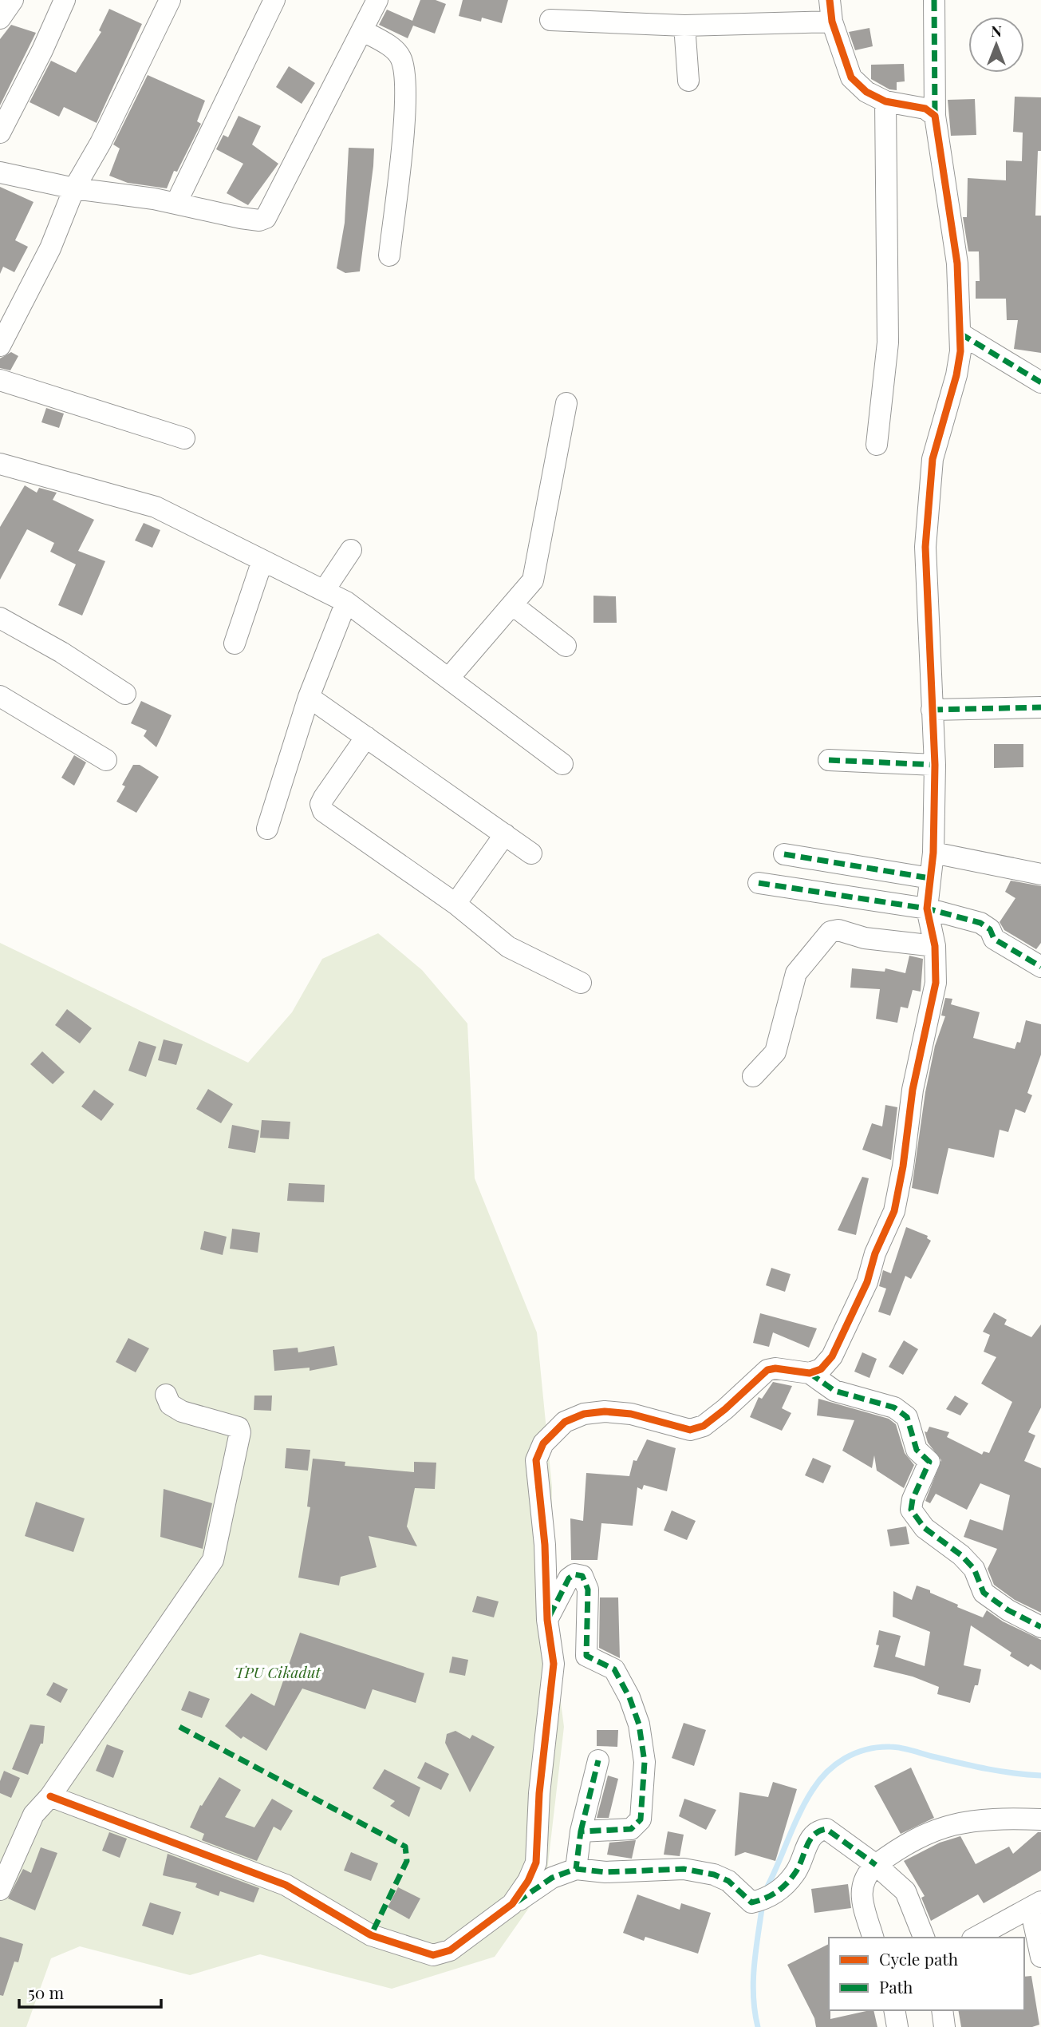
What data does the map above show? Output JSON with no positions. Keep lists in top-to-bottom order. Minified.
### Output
{"parks":["TPU Cikadut"],"legend":["Cycle path","Path"],"scale_bar":"50 m","north":"top"}
